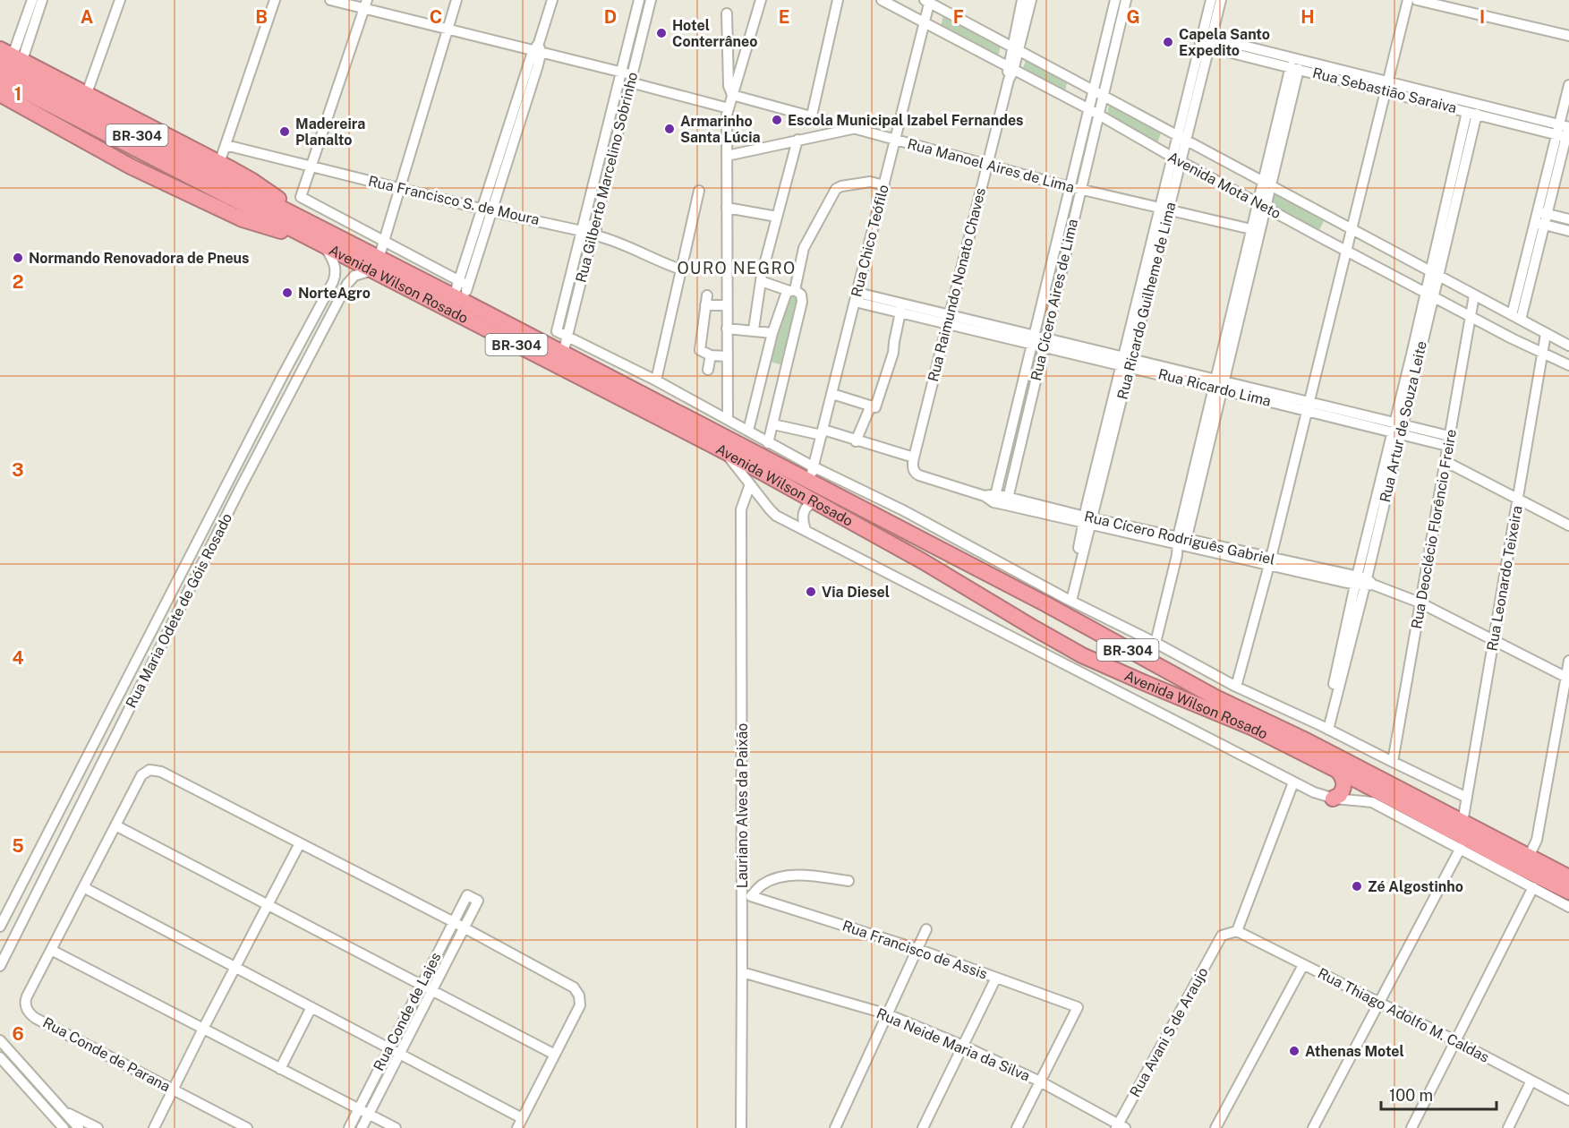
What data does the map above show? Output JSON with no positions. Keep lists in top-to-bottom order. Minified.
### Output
{"streets":{"highway":["BR-304","Avenida Wilson Rosado"],"street":["Rua Sebastião Saraiva","Rua Manoel Aires de Lima","Rua Gilberto Marcelino Sobrinho","Avenida Mota Neto","Rua Francisco S. de Moura","Rua Chico Teófilo","Rua Raimundo Nonato Chaves","Rua Cícero Aires de Lima","Rua Ricardo Guilheme de Lima","Rua Ricardo Lima","Rua Artur de Souza Leite","Rua Deoclécio Florêncio Freire","Rua Cícero Rodriguês Gabriel","Rua Leonardo Teixeira","Rua Maria Odete de Góis Rosado","Lauriano Alves da Paixão","Rua Francisco de Assis","Rua Conde de Lajes","Rua Thiago Adolfo M. Caldas","Rua Avani S de Araujo","Rua Neide Maria da Silva","Rua Conde de Parana"]},"crossings":[["Rua Sebastião Saraiva","Rua Ricardo Guilheme de Lima"],["Rua Sebastião Saraiva","Rua Artur de Souza Leite"],["Rua Manoel Aires de Lima","Rua Chico Teófilo"],["Rua Manoel Aires de Lima","Rua Raimundo Nonato Chaves"],["Rua Manoel Aires de Lima","Rua Cícero Aires de Lima"],["Rua Manoel Aires de Lima","Rua Ricardo Guilheme de Lima"],["Rua Gilberto Marcelino Sobrinho","Rua Francisco S. de Moura"],["Rua Gilberto Marcelino Sobrinho","Avenida Wilson Rosado"],["Avenida Mota Neto","Rua Chico Teófilo"],["Avenida Mota Neto","Rua Raimundo Nonato Chaves"],["Avenida Mota Neto","Rua Cícero Aires de Lima"],["Avenida Mota Neto","Rua Ricardo Guilheme de Lima"],["Avenida Mota Neto","Rua Artur de Souza Leite"],["Avenida Mota Neto","Rua Deoclécio Florêncio Freire"],["Avenida Mota Neto","Rua Leonardo Teixeira"],["Rua Chico Teófilo","Avenida Wilson Rosado"],["Rua Chico Teófilo","Rua Ricardo Lima"],["Avenida Wilson Rosado","Rua Leonardo Teixeira"],["Avenida Wilson Rosado","Rua Maria Odete de Góis Rosado"],["Rua Raimundo Nonato Chaves","Rua Ricardo Lima"],["Rua Raimundo Nonato Chaves","Rua Cícero Rodriguês Gabriel"],["Rua Cícero Aires de Lima","Rua Ricardo Lima"],["Rua Cícero Aires de Lima","Rua Cícero Rodriguês Gabriel"],["Rua Ricardo Guilheme de Lima","Rua Ricardo Lima"],["Rua Ricardo Guilheme de Lima","Rua Cícero Rodriguês Gabriel"],["Rua Ricardo Lima","Rua Artur de Souza Leite"],["Rua Ricardo Lima","Rua Deoclécio Florêncio Freire"],["Rua Artur de Souza Leite","Rua Cícero Rodriguês Gabriel"],["Rua Deoclécio Florêncio Freire","Rua Cícero Rodriguês Gabriel"],["Rua Cícero Rodriguês Gabriel","Rua Leonardo Teixeira"],["Lauriano Alves da Paixão","Rua Neide Maria da Silva"],["Rua Francisco de Assis","Rua Neide Maria da Silva"],["Rua Conde de Lajes","Rua Conde de Parana"],["Rua Thiago Adolfo M. Caldas","Rua Avani S de Araujo"],["Rua Avani S de Araujo","Rua Neide Maria da Silva"]],"districts":["OURO NEGRO"],"places":["Hotel Conterrâneo","Capela Santo Expedito","Escola Municipal Izabel Fernandes","Armarinho Santa Lúcia","Madereira Planalto","Normando Renovadora de Pneus","NorteAgro","Via Diesel","Zé Algostinho","Athenas Motel"],"scale_bar":"100 m","grid":{"columns":["A","B","C","D","E","F","G","H","I"],"rows":["1","2","3","4","5","6"]}}
